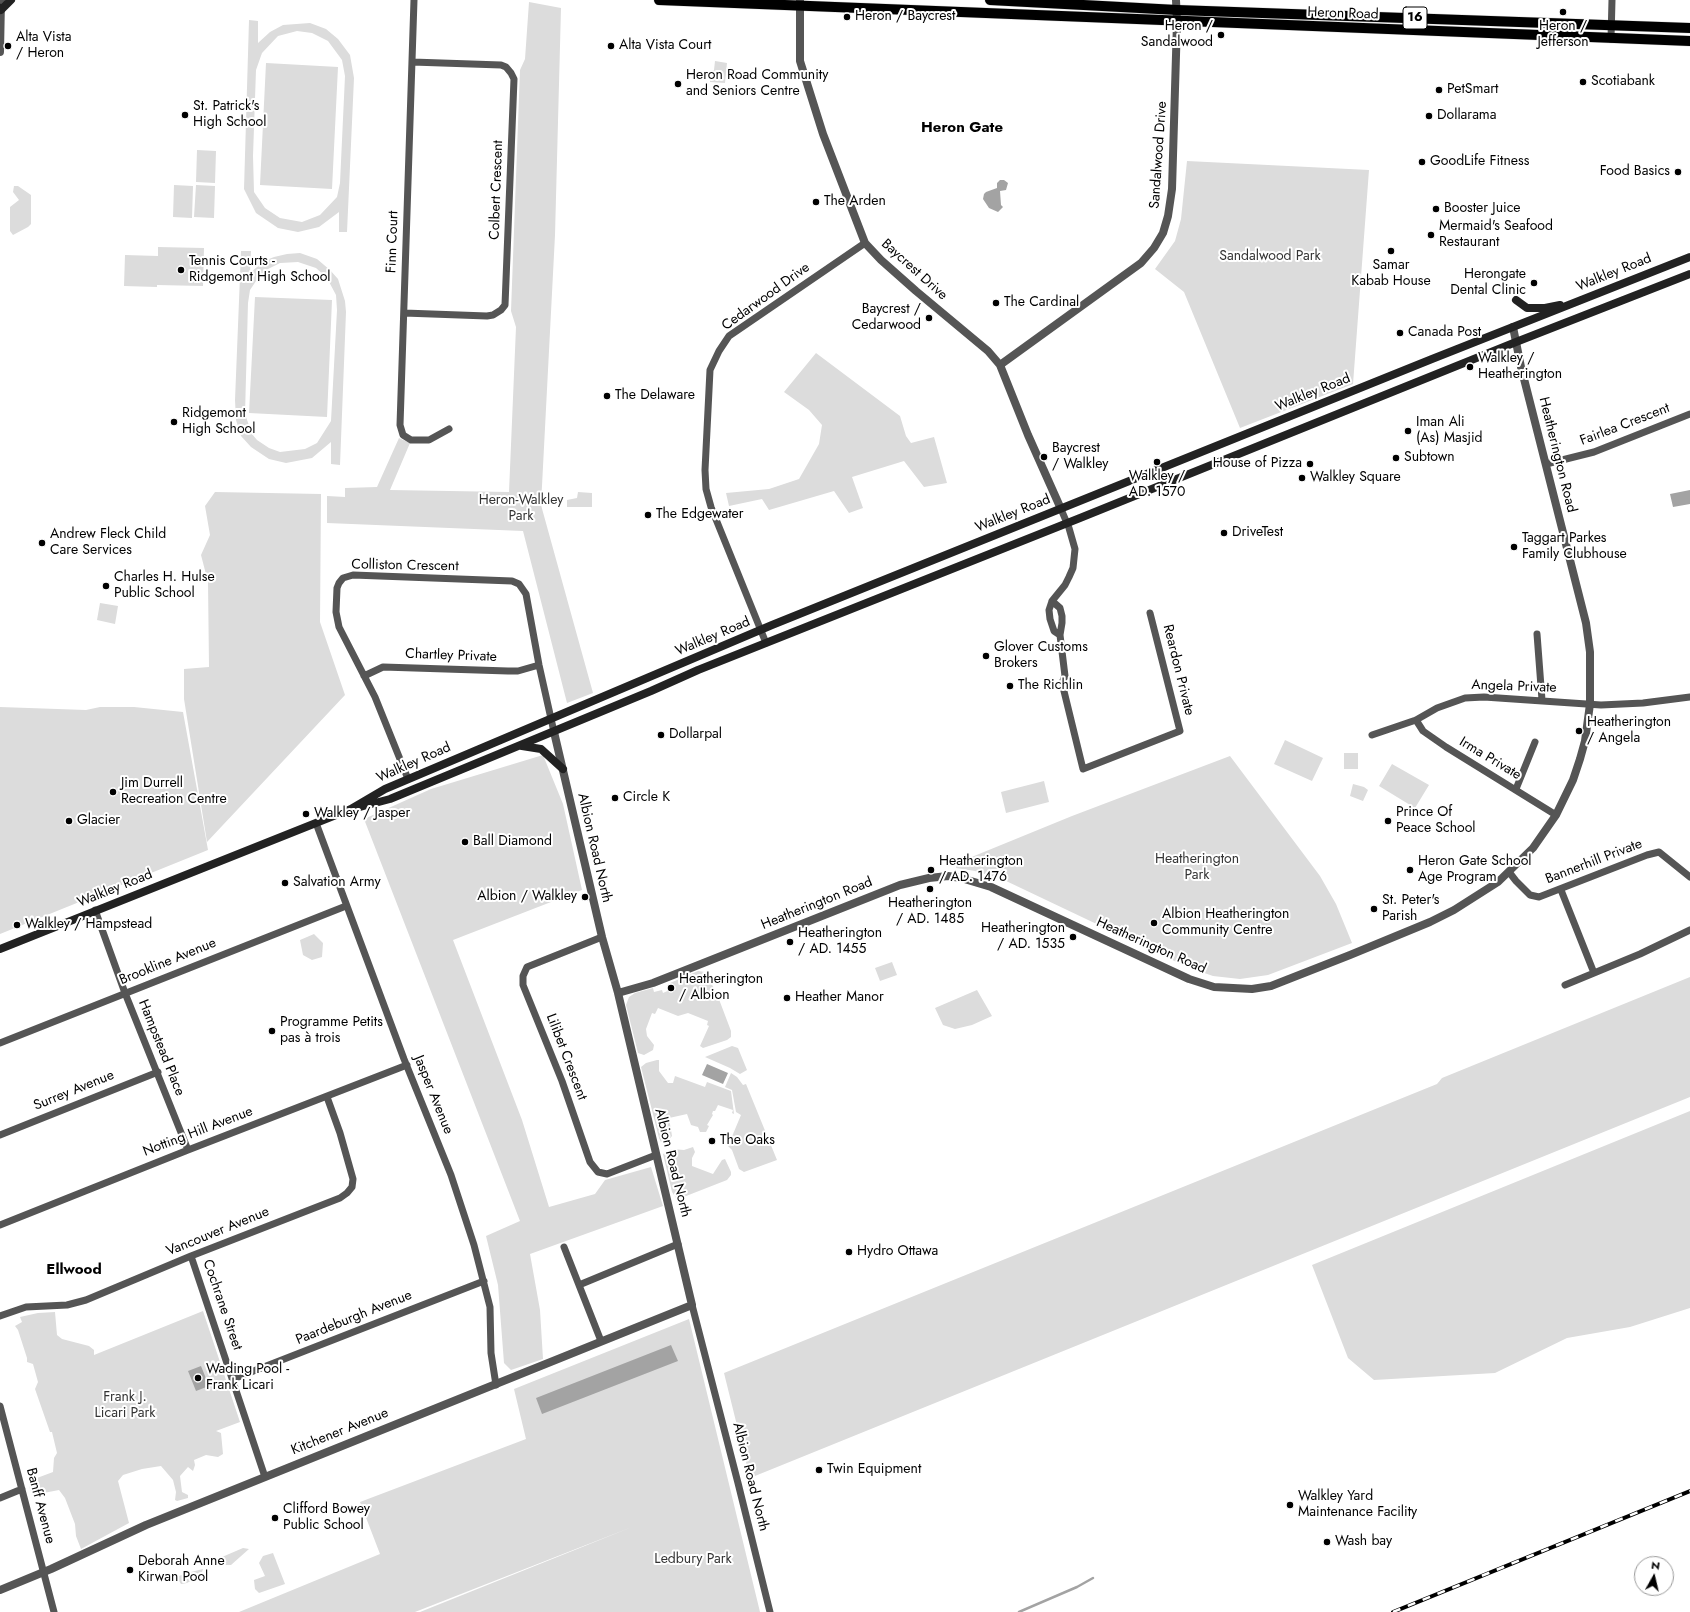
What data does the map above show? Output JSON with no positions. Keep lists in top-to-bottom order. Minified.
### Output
{"streets":{"main road":["Heron Road","16","Walkley Road"],"street":["Sandalwood Drive","Colbert Crescent","Finn Court","Baycrest Drive","Cedarwood Drive","Fairlea Crescent","Heatherington Road","Colliston Crescent","Chartley Private","Reardon Private","Angela Private","Irma Private","Albion Road North","Bannerhill Private","Brookline Avenue","Hampstead Place","Lilibet Crescent","Surrey Avenue","Jasper Avenue","Notting Hill Avenue","Vancouver Avenue","Cochrane Street","Paardeburgh Avenue","Kitchener Avenue","Banff Avenue"]},"crossings":[["Heron Road","Sandalwood Drive"],["Heron Road","Baycrest Drive"],["Sandalwood Drive","Baycrest Drive"],["Colbert Crescent","Finn Court"],["Baycrest Drive","Walkley Road"],["Baycrest Drive","Cedarwood Drive"],["Walkley Road","Cedarwood Drive"],["Walkley Road","Heatherington Road"],["Walkley Road","Colliston Crescent"],["Walkley Road","Albion Road North"],["Walkley Road","Hampstead Place"],["Walkley Road","Jasper Avenue"],["Fairlea Crescent","Heatherington Road"],["Heatherington Road","Angela Private"],["Heatherington Road","Irma Private"],["Heatherington Road","Albion Road North"],["Heatherington Road","Bannerhill Private"],["Colliston Crescent","Chartley Private"],["Colliston Crescent","Albion Road North"],["Angela Private","Irma Private"],["Albion Road North","Lilibet Crescent"],["Albion Road North","Kitchener Avenue"],["Brookline Avenue","Hampstead Place"],["Brookline Avenue","Jasper Avenue"],["Hampstead Place","Surrey Avenue"],["Hampstead Place","Notting Hill Avenue"],["Jasper Avenue","Notting Hill Avenue"],["Jasper Avenue","Paardeburgh Avenue"],["Jasper Avenue","Kitchener Avenue"],["Notting Hill Avenue","Vancouver Avenue"],["Vancouver Avenue","Cochrane Street"],["Cochrane Street","Paardeburgh Avenue"],["Cochrane Street","Kitchener Avenue"],["Kitchener Avenue","Banff Avenue"]],"districts":["Heron Gate","Ellwood"],"parks":["Sandalwood Park","Heron-Walkley Park","Heatherington Park","Frank J. Licari Park","Ledbury Park"],"places":["Heron / Jefferson","Heron / Baycrest","Heron / Sandalwood","Alta Vista / Heron","Alta Vista Court","Scotiabank","Heron Road Community and Seniors Centre","PetSmart","St. Patrick's High School","Dollarama","GoodLife Fitness","Food Basics","The Arden","Booster Juice","Mermaid's Seafood Restaurant","Samar Kabab House","Tennis Courts - Ridgemont High School","Herongate Dental Clinic","The Cardinal","Baycrest / Cedarwood","Canada Post","Walkley / Heatherington","The Delaware","Ridgemont High School","Iman Ali (As) Masjid","Baycrest / Walkley","Subtown","Walkley / AD. 1570","House of Pizza","Walkley Square","The Edgewater","DriveTest","Andrew Fleck Child Care Services","Taggart Parkes Family Clubhouse","Charles H. Hulse Public School","Glover Customs Brokers","The Richlin","Heatherington / Angela","Dollarpal","Jim Durrell Recreation Centre","Circle K","Walkley / Jasper","Glacier","Prince Of Peace School","Ball Diamond","Heatherington / AD. 1476","Heron Gate School Age Program","Salvation Army","Heatherington / AD. 1485","Albion / Walkley","St. Peter's Parish","Albion Heatherington Community Centre","Walkley / Hampstead","Heatherington / AD. 1535","Heatherington / AD. 1455","Heatherington / Albion","Heather Manor","Programme Petits pas à trois","The Oaks","Hydro Ottawa","Wading Pool - Frank Licari","Twin Equipment","Walkley Yard Maintenance Facility","Clifford Bowey Public School","Wash bay","Deborah Anne Kirwan Pool"],"north":"top"}
